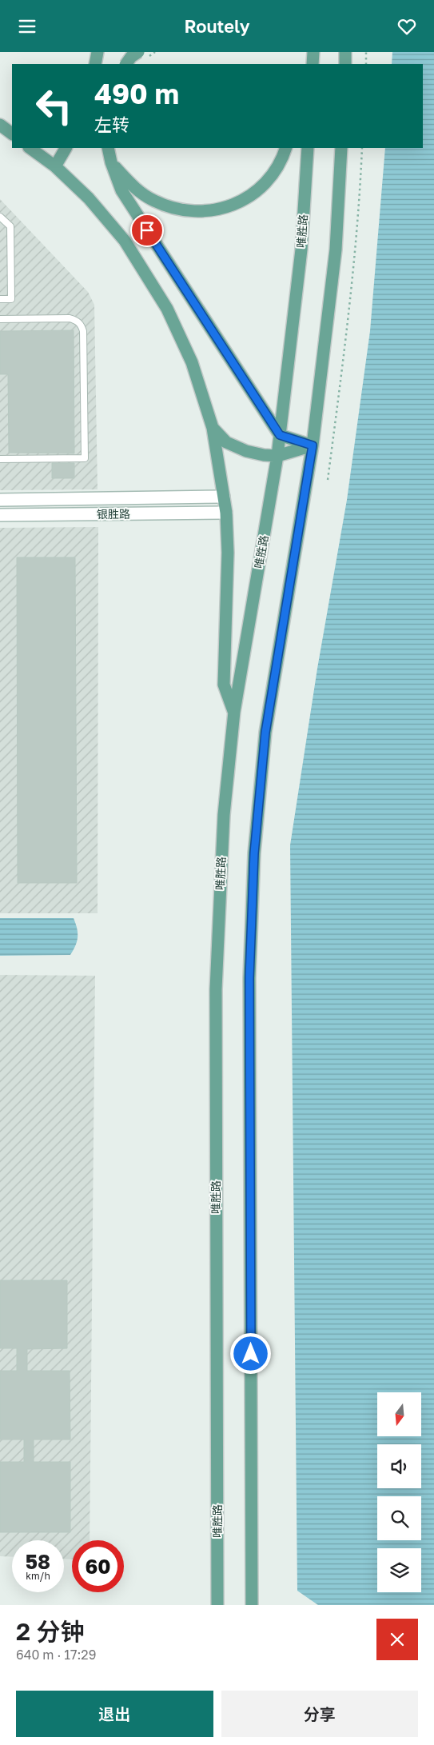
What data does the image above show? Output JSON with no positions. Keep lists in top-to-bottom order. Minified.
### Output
{"streets":{"main road":["唯胜路"],"street":["银胜路"]},"north":"bottom","page":{"header":"Routely","turn":["490 m","左转"],"speed":"58 km/h","limit":"60","heading":["2 分钟","640 m · 17:29"],"buttons":["退出","分享"]}}
